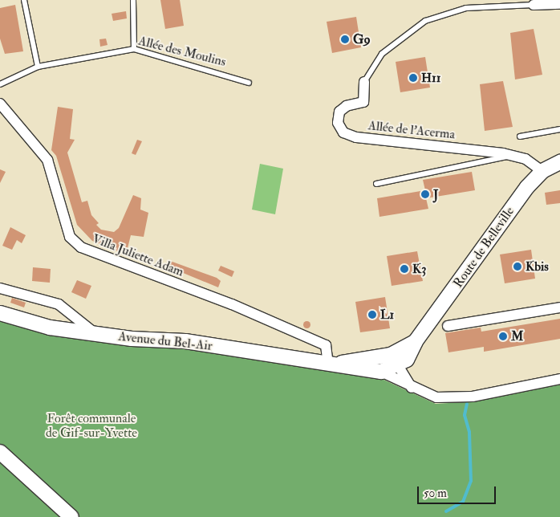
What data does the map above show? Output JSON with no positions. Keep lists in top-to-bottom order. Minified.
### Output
{"streets":{"street":["Allée de l'Acerma","Route de Belleville","Villa Juliette Adam","Avenue du Bel-Air"],"lane":["Allée des Moulins"]},"crossings":[["Allée de l'Acerma","Route de Belleville"],["Route de Belleville","Villa Juliette Adam"],["Route de Belleville","Avenue du Bel-Air"],["Villa Juliette Adam","Avenue du Bel-Air"]],"parks":["Forêt communale de Gif-sur-Yvette"],"places":["G9","H11","J","Kbis","K3","L1","M"],"scale_bar":"50 m"}
